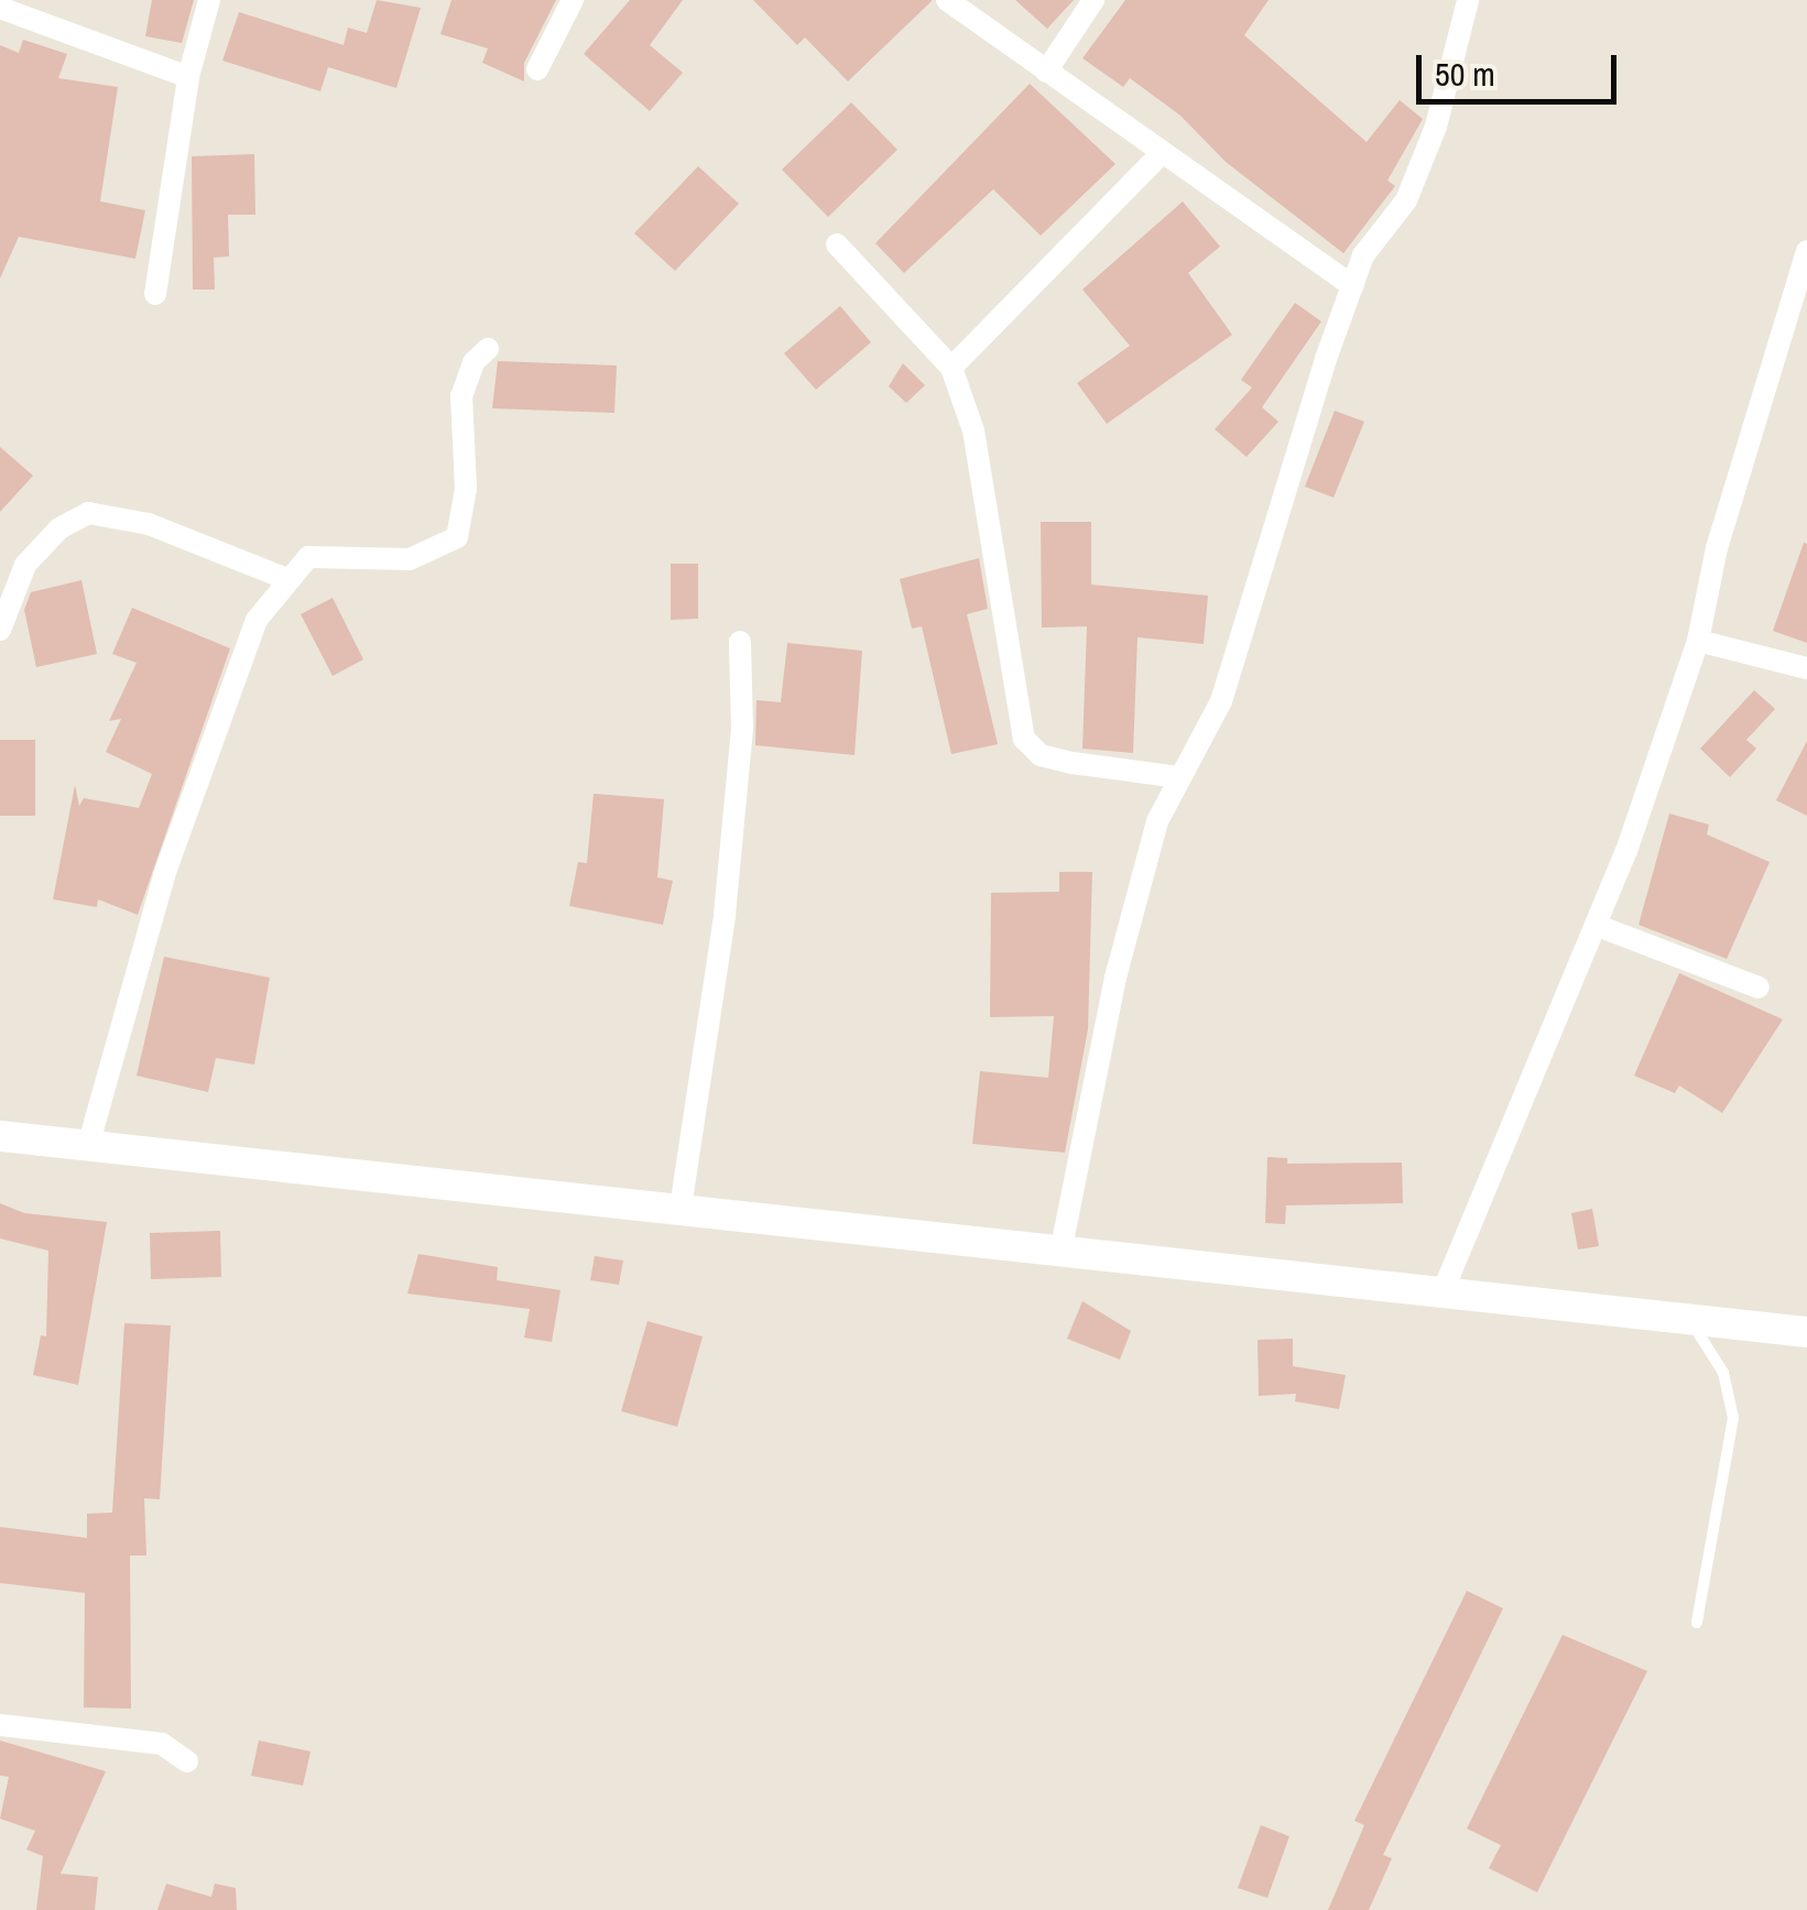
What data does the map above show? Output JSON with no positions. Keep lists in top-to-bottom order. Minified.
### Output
{"scale_bar":"50 m"}
